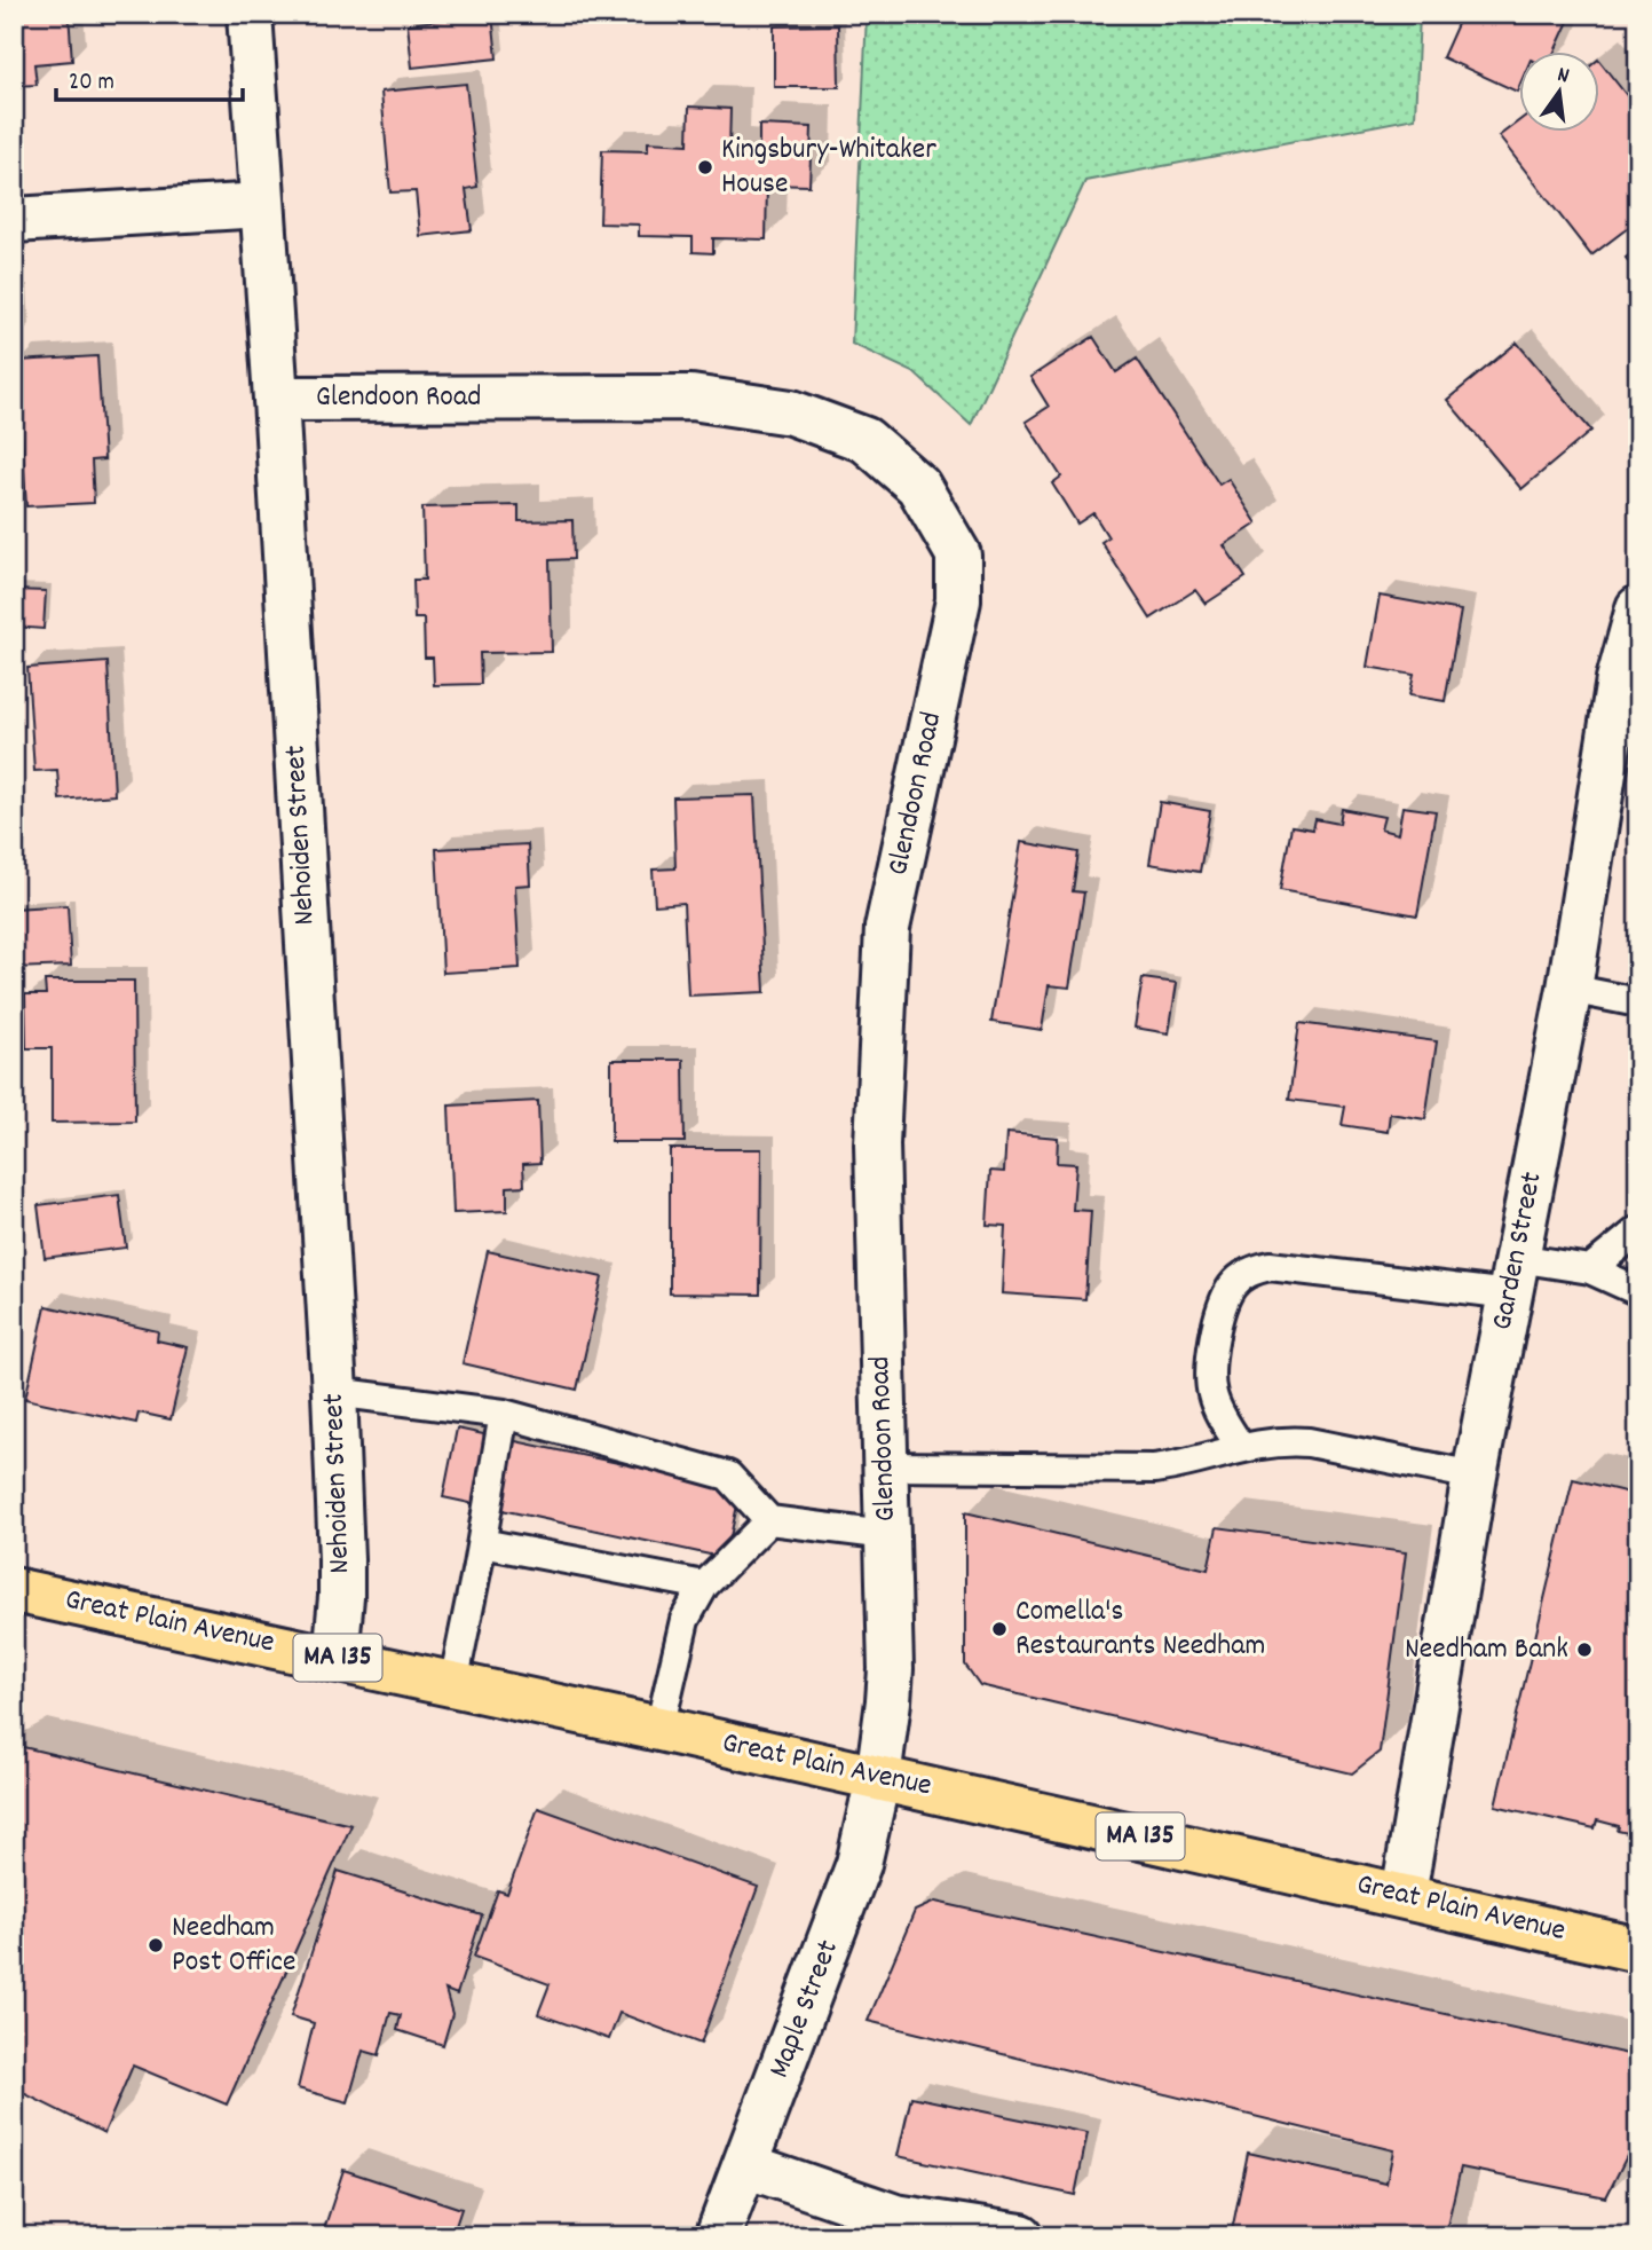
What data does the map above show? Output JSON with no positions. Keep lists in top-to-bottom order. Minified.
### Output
{"streets":{"main road":["Great Plain Avenue","MA 135"],"street":["Glendoon Road","Nehoiden Street","Garden Street","Maple Street"]},"crossings":[["Glendoon Road","Nehoiden Street"],["Glendoon Road","Great Plain Avenue"],["Glendoon Road","Maple Street"],["Nehoiden Street","Great Plain Avenue"],["Garden Street","Great Plain Avenue"],["Great Plain Avenue","Maple Street"]],"places":["Kingsbury-Whitaker House","Comella's Restaurants Needham","Needham Bank","Needham Post Office"],"scale_bar":"20 m","north":"top"}
